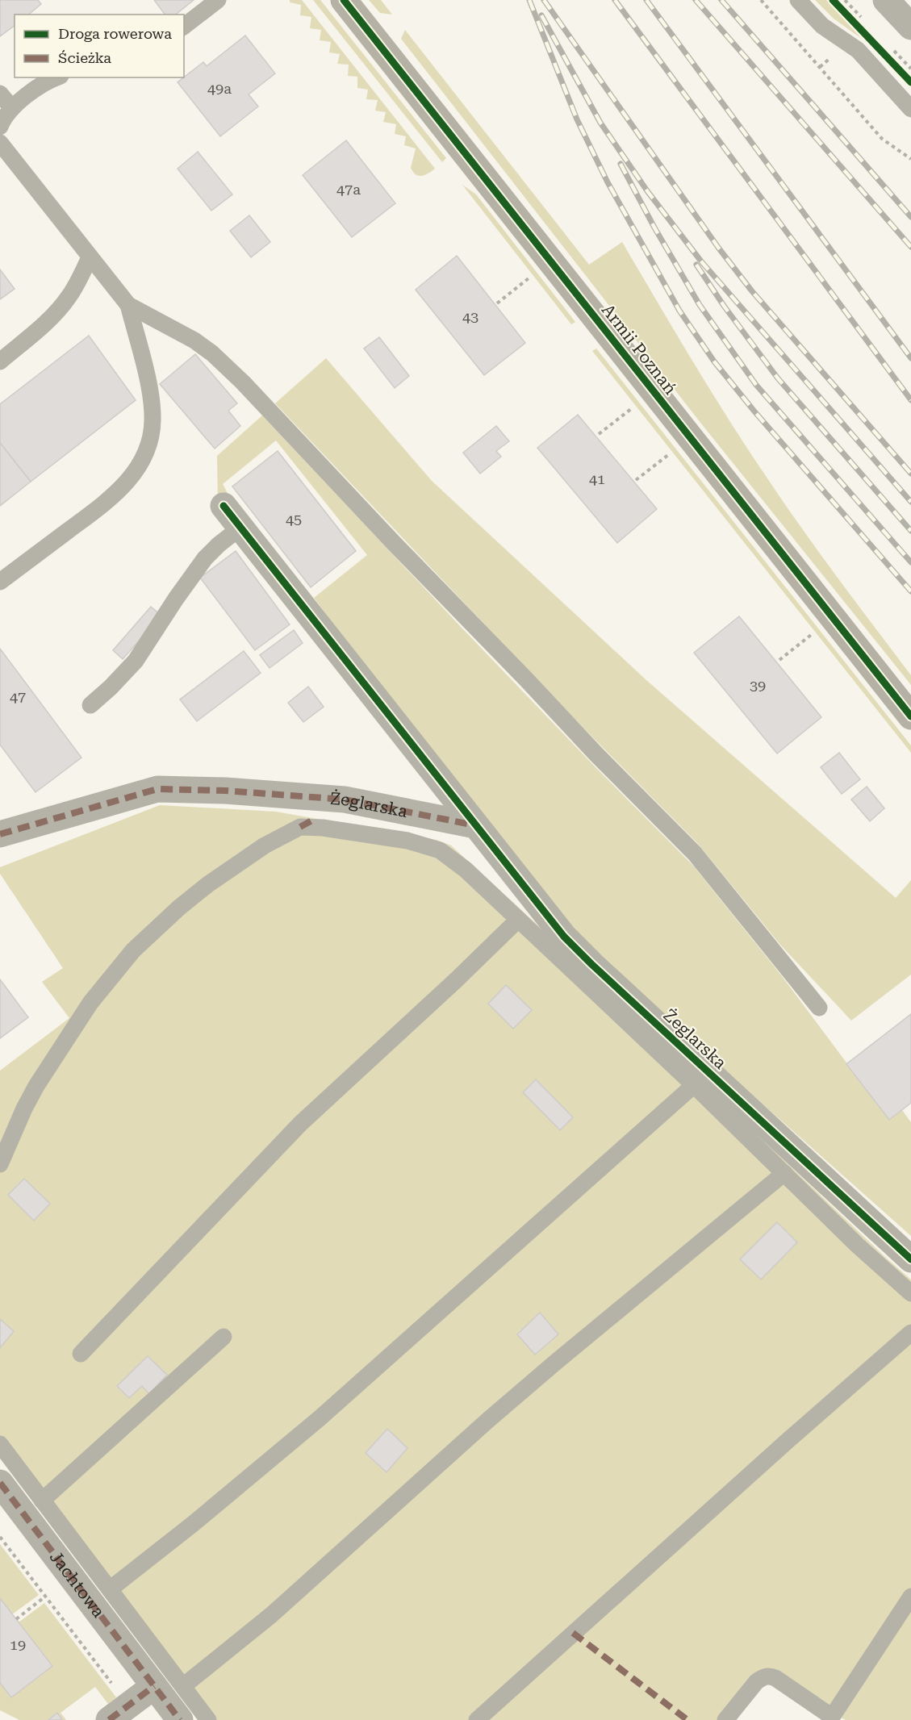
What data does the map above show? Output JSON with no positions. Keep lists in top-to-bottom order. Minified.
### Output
{"streets":{"main road":["Armii Poznań"],"street":["Żeglarska","Jachtowa"]},"house_numbers":["49a","47a","43","41","45","39","47","19"],"legend":["Droga rowerowa","Ścieżka"]}
